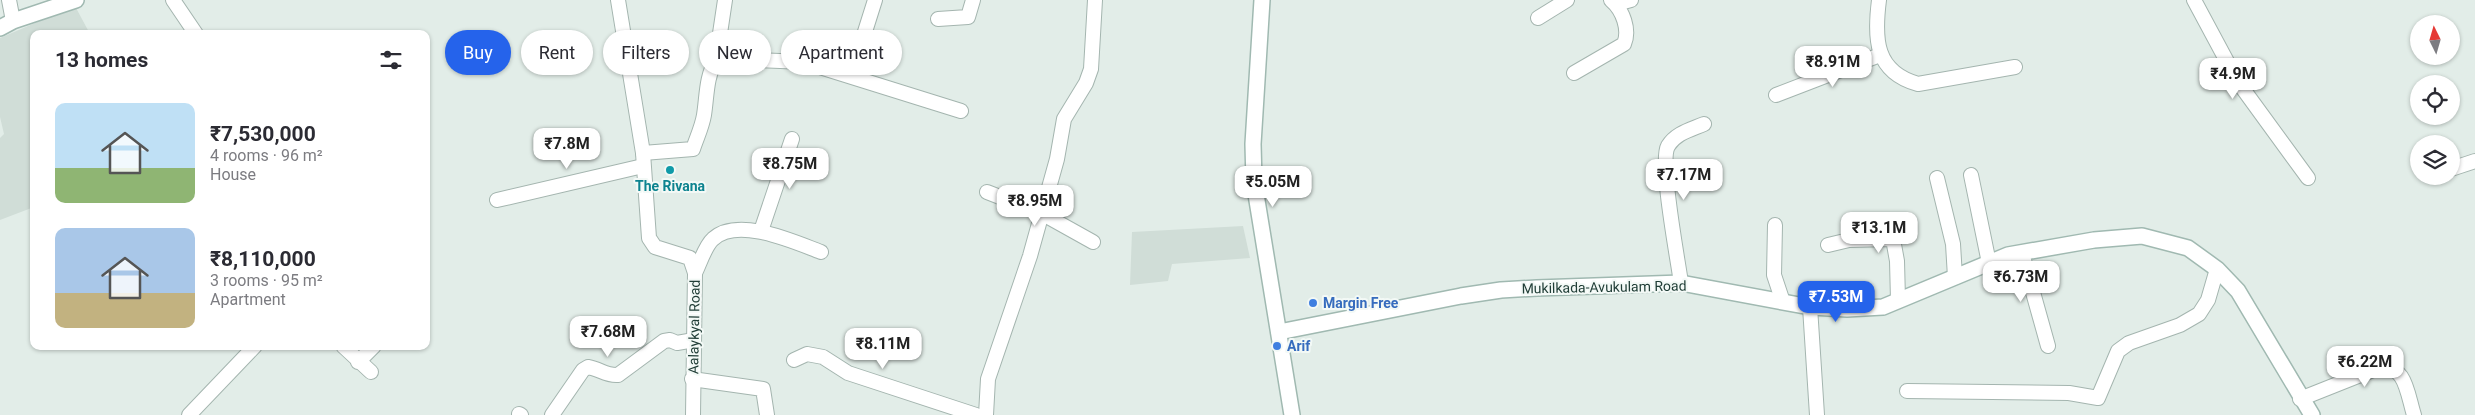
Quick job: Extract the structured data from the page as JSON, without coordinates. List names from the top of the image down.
{
  "streets": {
    "main road": ["Mukilkada-Avukulam Road"],
    "street": ["Aalaykyal Road"]
  },
  "places": ["The Rivana", "Margin Free", "Arif"],
  "north": "top",
  "page": {
    "chip": [
      "Buy",
      "Rent",
      "Filters",
      "New",
      "Apartment"
    ],
    "heading": "13 homes",
    "price": [
      "₹8.91M",
      "₹4.9M",
      "₹7.8M",
      "₹8.75M",
      "₹7.17M",
      "₹5.05M",
      "₹8.95M",
      "₹13.1M",
      "₹6.73M",
      "₹7.53M",
      "₹7.68M",
      "₹8.11M",
      "₹6.22M"
    ],
    "list": [
      {
        "name": "₹7,530,000",
        "note": "4 rooms · 96 m² · House"
      },
      {
        "name": "₹8,110,000",
        "note": "3 rooms · 95 m² · Apartment"
      }
    ]
  }
}
